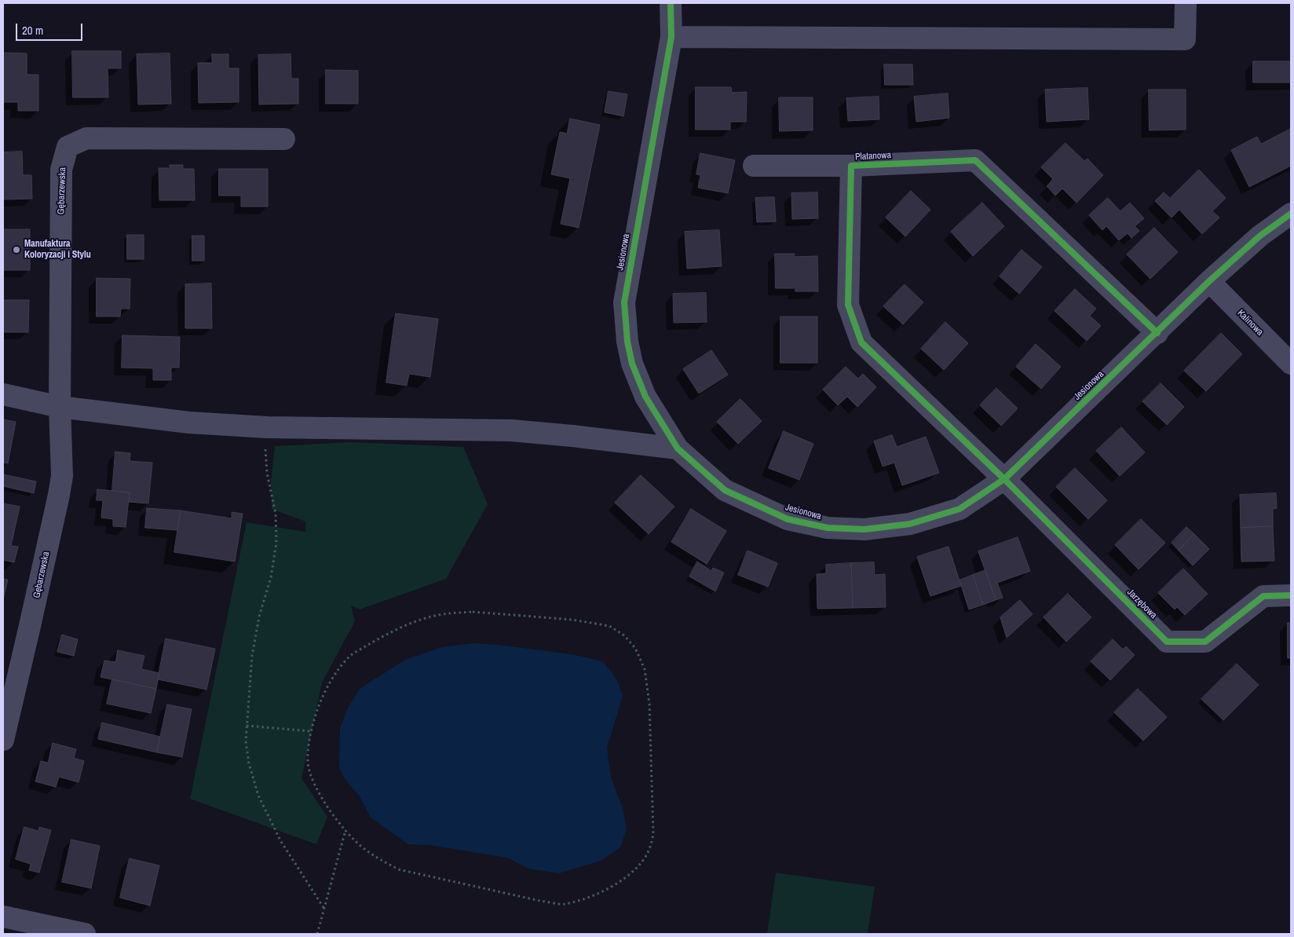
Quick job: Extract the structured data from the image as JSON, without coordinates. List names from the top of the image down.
{
  "streets": {
    "street": [
      "Platanowa",
      "Gębarzewska",
      "Jesionowa",
      "Kalinowa",
      "Jarzębowa"
    ]
  },
  "crossings": [
    ["Platanowa", "Jesionowa"],
    ["Platanowa", "Jarzębowa"],
    ["Jesionowa", "Kalinowa"],
    ["Jesionowa", "Jarzębowa"]
  ],
  "places": ["Manufaktura Koloryzacji i Stylu"],
  "scale_bar": "20 m"
}
